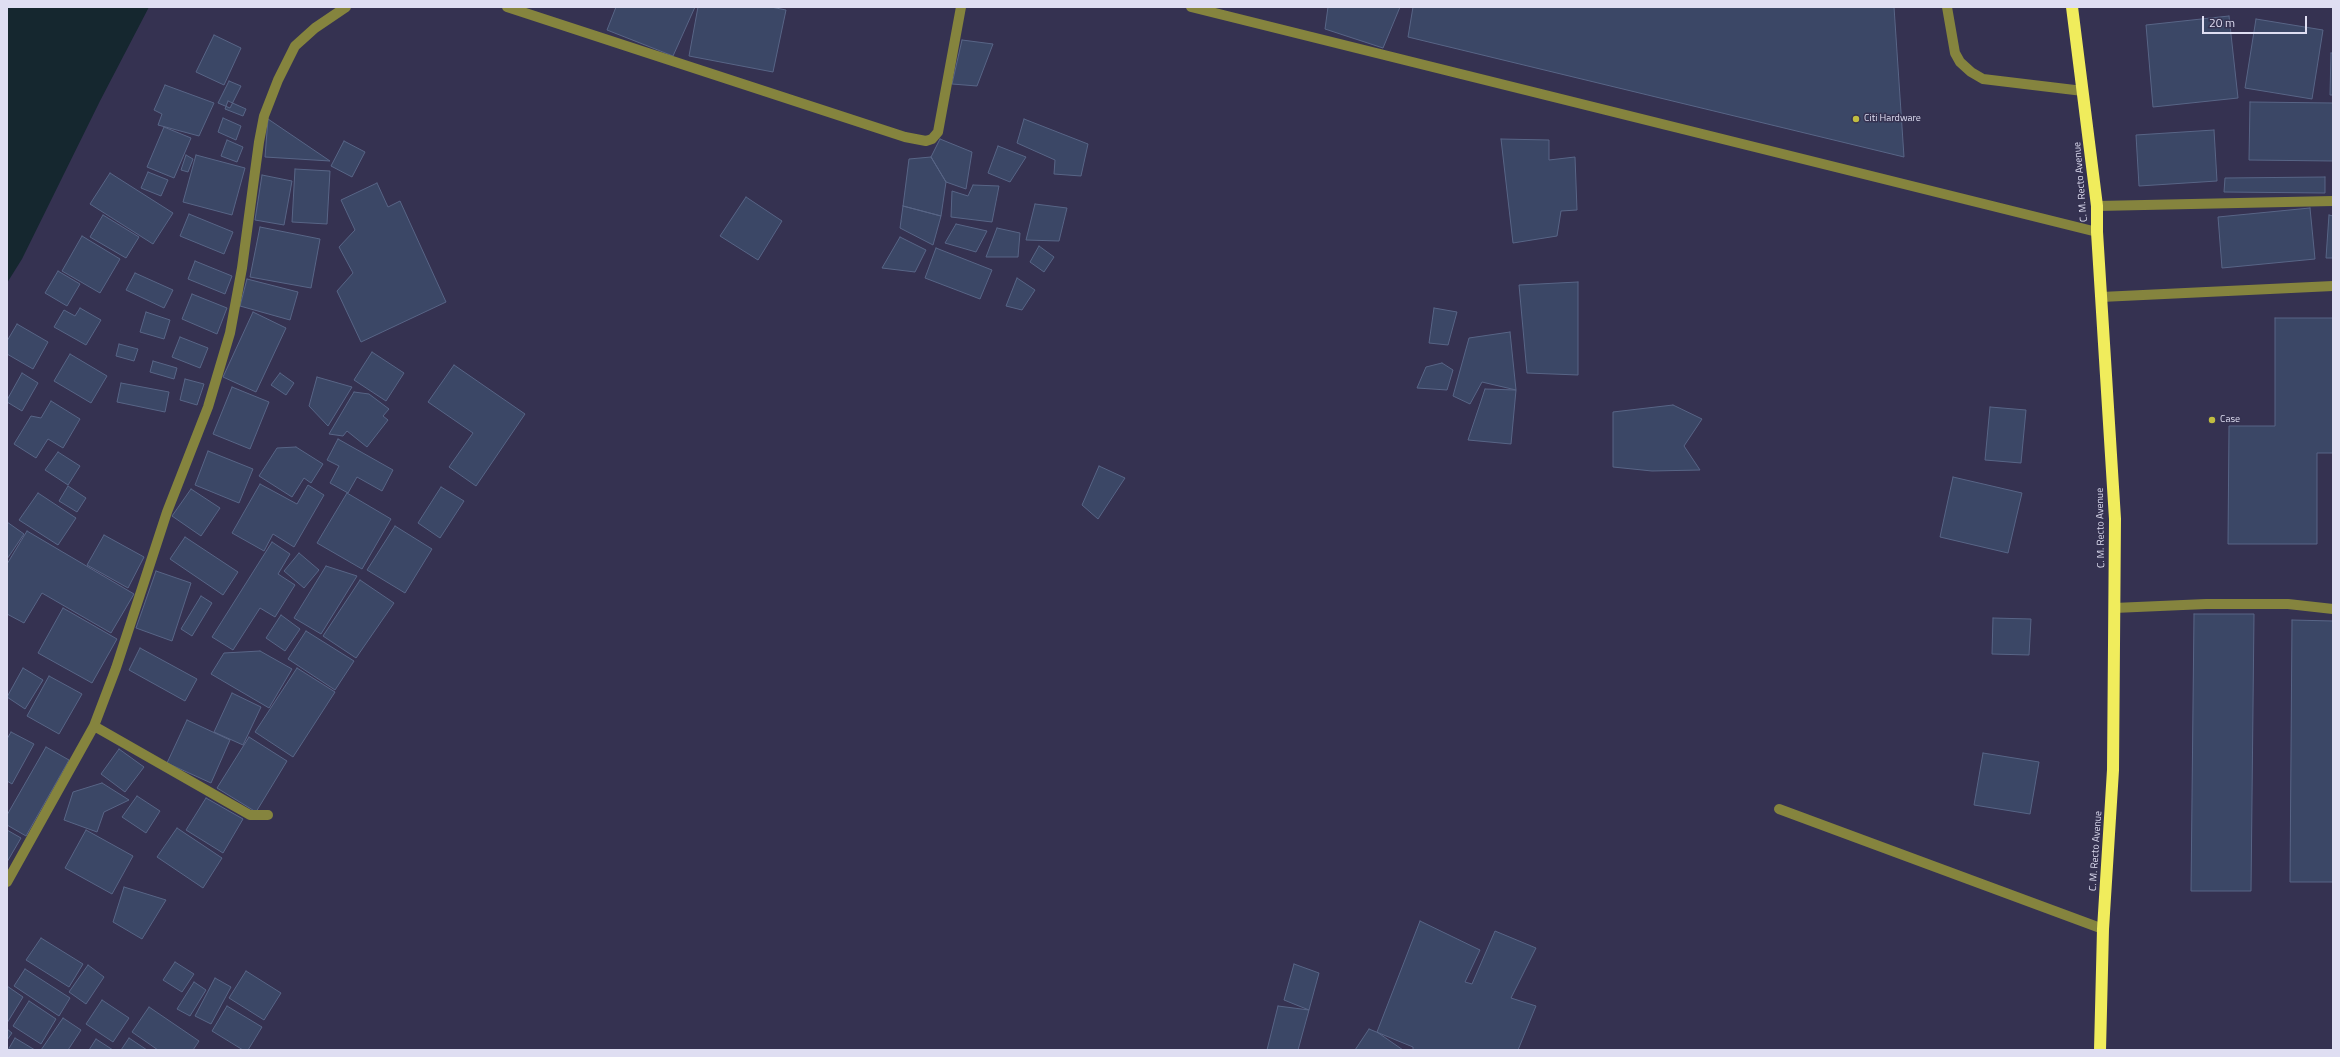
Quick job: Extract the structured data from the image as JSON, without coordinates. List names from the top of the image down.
{
  "streets": {
    "highway": ["C. M. Recto Avenue"]
  },
  "places": ["Citi Hardware", "Case"],
  "scale_bar": "20 m"
}
